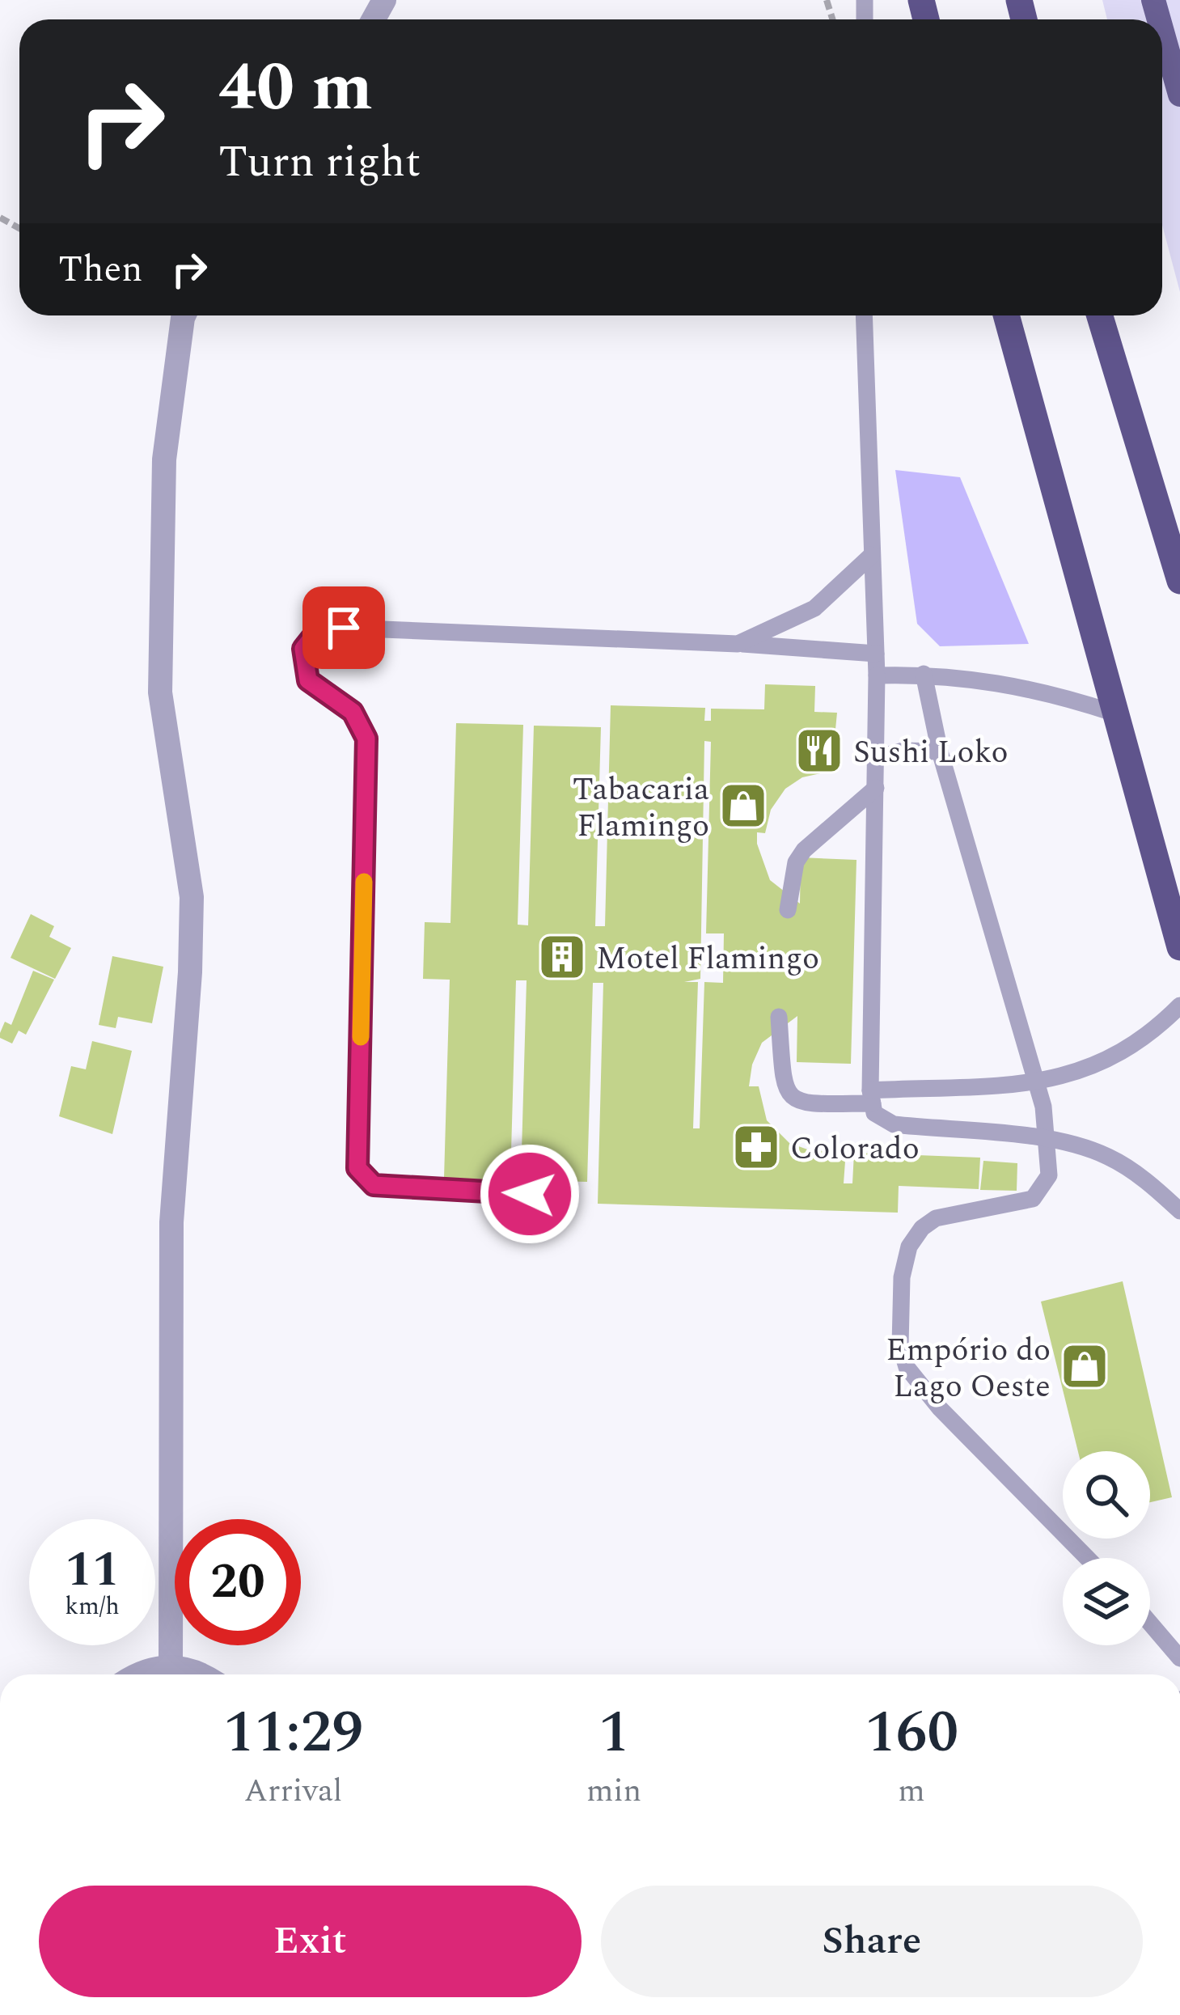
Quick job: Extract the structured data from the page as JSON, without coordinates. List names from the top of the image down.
{
  "places": {
    "restaurant": ["Sushi Loko"],
    "shop": ["Tabacaria Flamingo", "Empório do Lago Oeste"],
    "building": ["Motel Flamingo"],
    "pharmacy": ["Colorado"]
  },
  "page": {
    "turn": ["40 m", "Turn right"],
    "then": "Then",
    "speed": "11 km/h",
    "limit": "20",
    "eta": [
      "11:29",
      "Arrival",
      "1",
      "min",
      "160",
      "m"
    ],
    "buttons": ["Exit", "Share"]
  }
}
